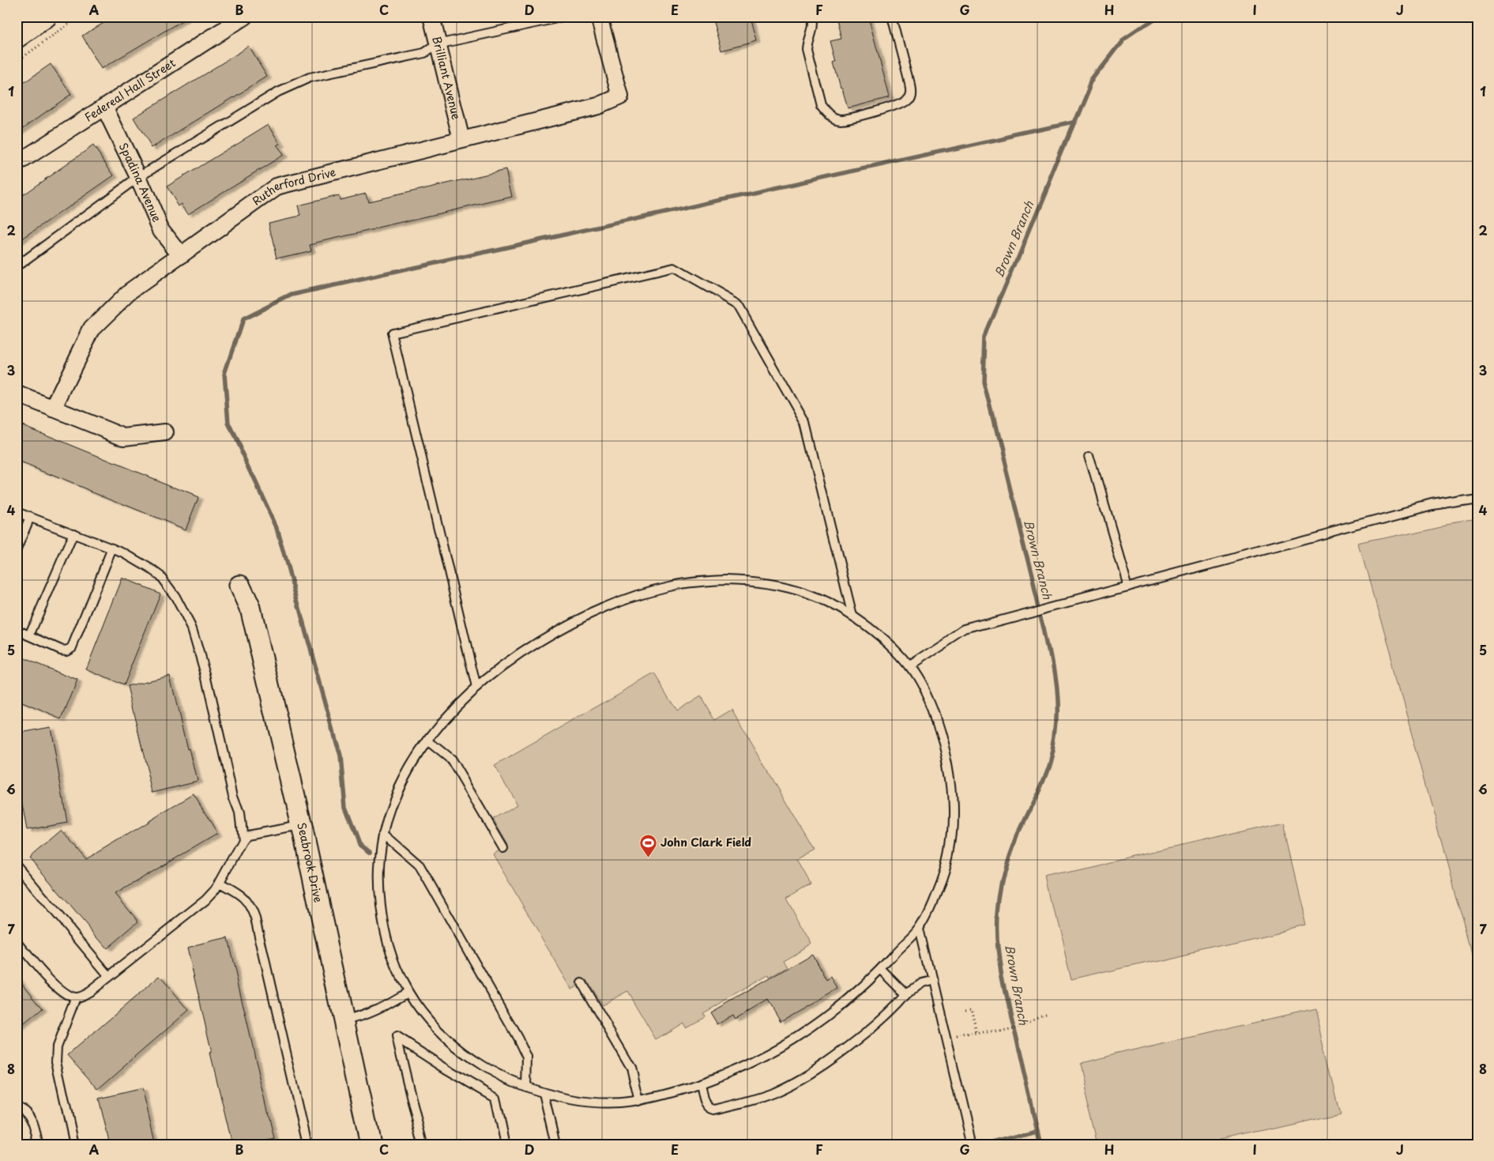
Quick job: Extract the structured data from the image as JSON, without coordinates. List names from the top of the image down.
{
  "streets": {
    "street": [
      "Brilliant Avenue",
      "Federeal Hall Street",
      "Spadina Avenue",
      "Rutherford Drive",
      "Seabrook Drive"
    ]
  },
  "crossings": [
    ["Brilliant Avenue", "Rutherford Drive"],
    ["Federeal Hall Street", "Spadina Avenue"],
    ["Spadina Avenue", "Rutherford Drive"]
  ],
  "water": ["Brown Branch"],
  "places": {
    "sports": ["John Clark Field"]
  },
  "grid": {
    "columns": [
      "A",
      "B",
      "C",
      "D",
      "E",
      "F",
      "G",
      "H",
      "I",
      "J"
    ],
    "rows": [
      "1",
      "2",
      "3",
      "4",
      "5",
      "6",
      "7",
      "8"
    ]
  }
}
